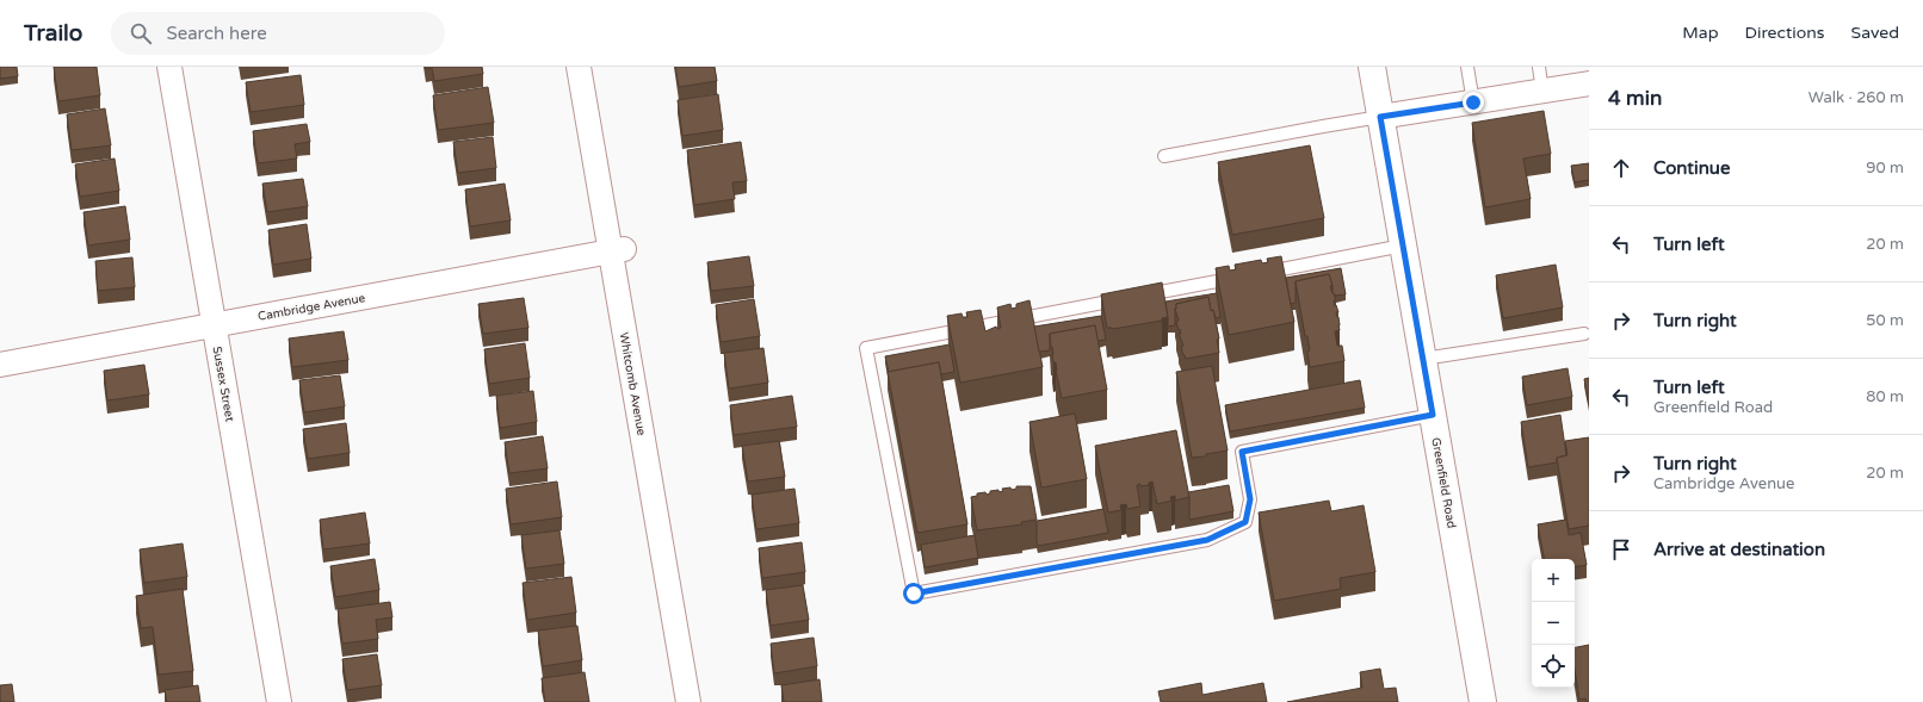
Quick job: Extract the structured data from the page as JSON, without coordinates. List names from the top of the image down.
{
  "streets": {
    "main road": ["Greenfield Road"],
    "street": ["Cambridge Avenue", "Sussex Street", "Whitcomb Avenue"]
  },
  "crossings": [
    ["Cambridge Avenue", "Sussex Street"],
    ["Cambridge Avenue", "Whitcomb Avenue"]
  ],
  "page": {
    "header": "Trailo",
    "search": "Search here",
    "nav": ["Map", "Directions", "Saved"],
    "heading": ["4 min", "Walk · 260 m"],
    "list": [
      ["Continue", "90 m"],
      ["Turn left", "20 m"],
      ["Turn right", "50 m"],
      ["Turn left", "Greenfield Road", "80 m"],
      ["Turn right", "Cambridge Avenue", "20 m"],
      "Arrive at destination"
    ],
    "map_buttons": ["+", "−"]
  }
}
